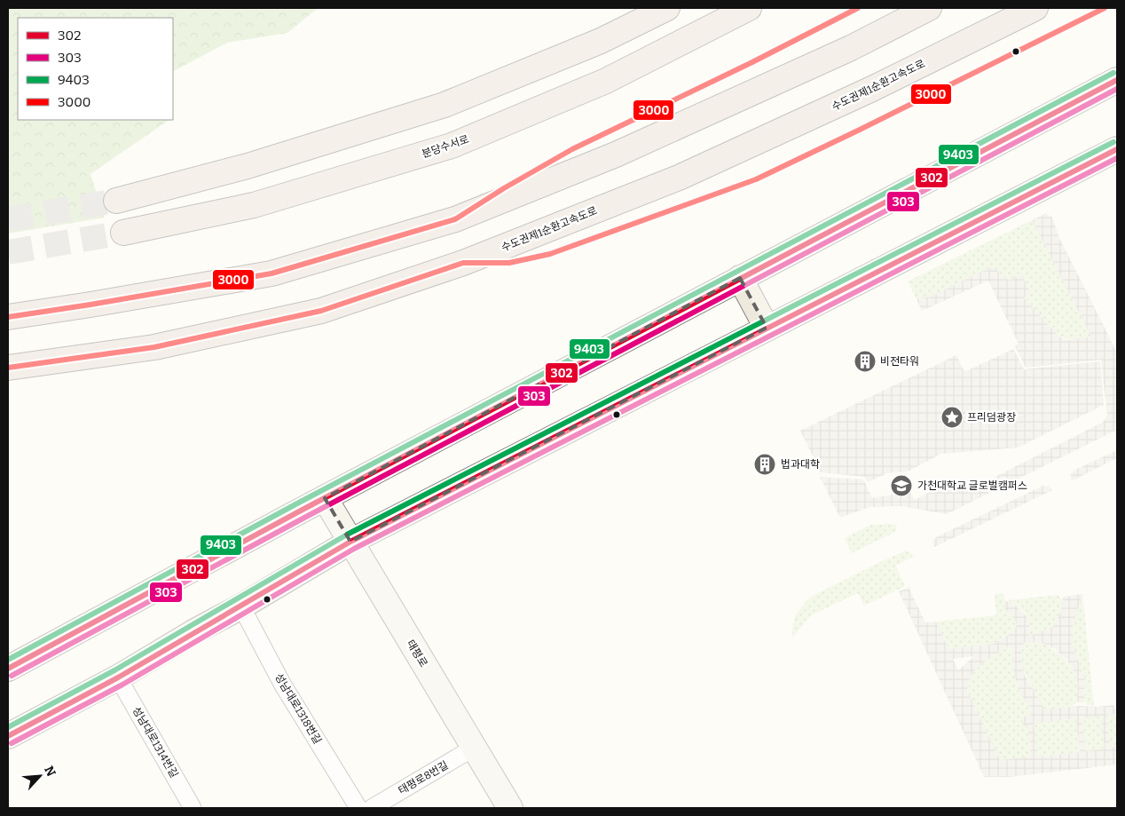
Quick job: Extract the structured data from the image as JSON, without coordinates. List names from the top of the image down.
{
  "streets": {
    "highway": ["수도권제1순환고속도로", "분당수서로"],
    "main road": ["태평로"],
    "street": ["성남대로1318번길", "성남대로1314번길", "태평로8번길"]
  },
  "crossings": [
    ["태평로", "태평로8번길"]
  ],
  "places": {
    "building": ["비전타워", "법과대학"],
    "place": ["프리덤광장"],
    "school or university": ["가천대학교 글로벌캠퍼스"]
  },
  "lines": [
    "transit line 3000",
    "transit line 9403",
    "transit line 302",
    "transit line 303"
  ],
  "legend": [
    "302",
    "303",
    "9403",
    "3000"
  ],
  "north": "top right"
}
